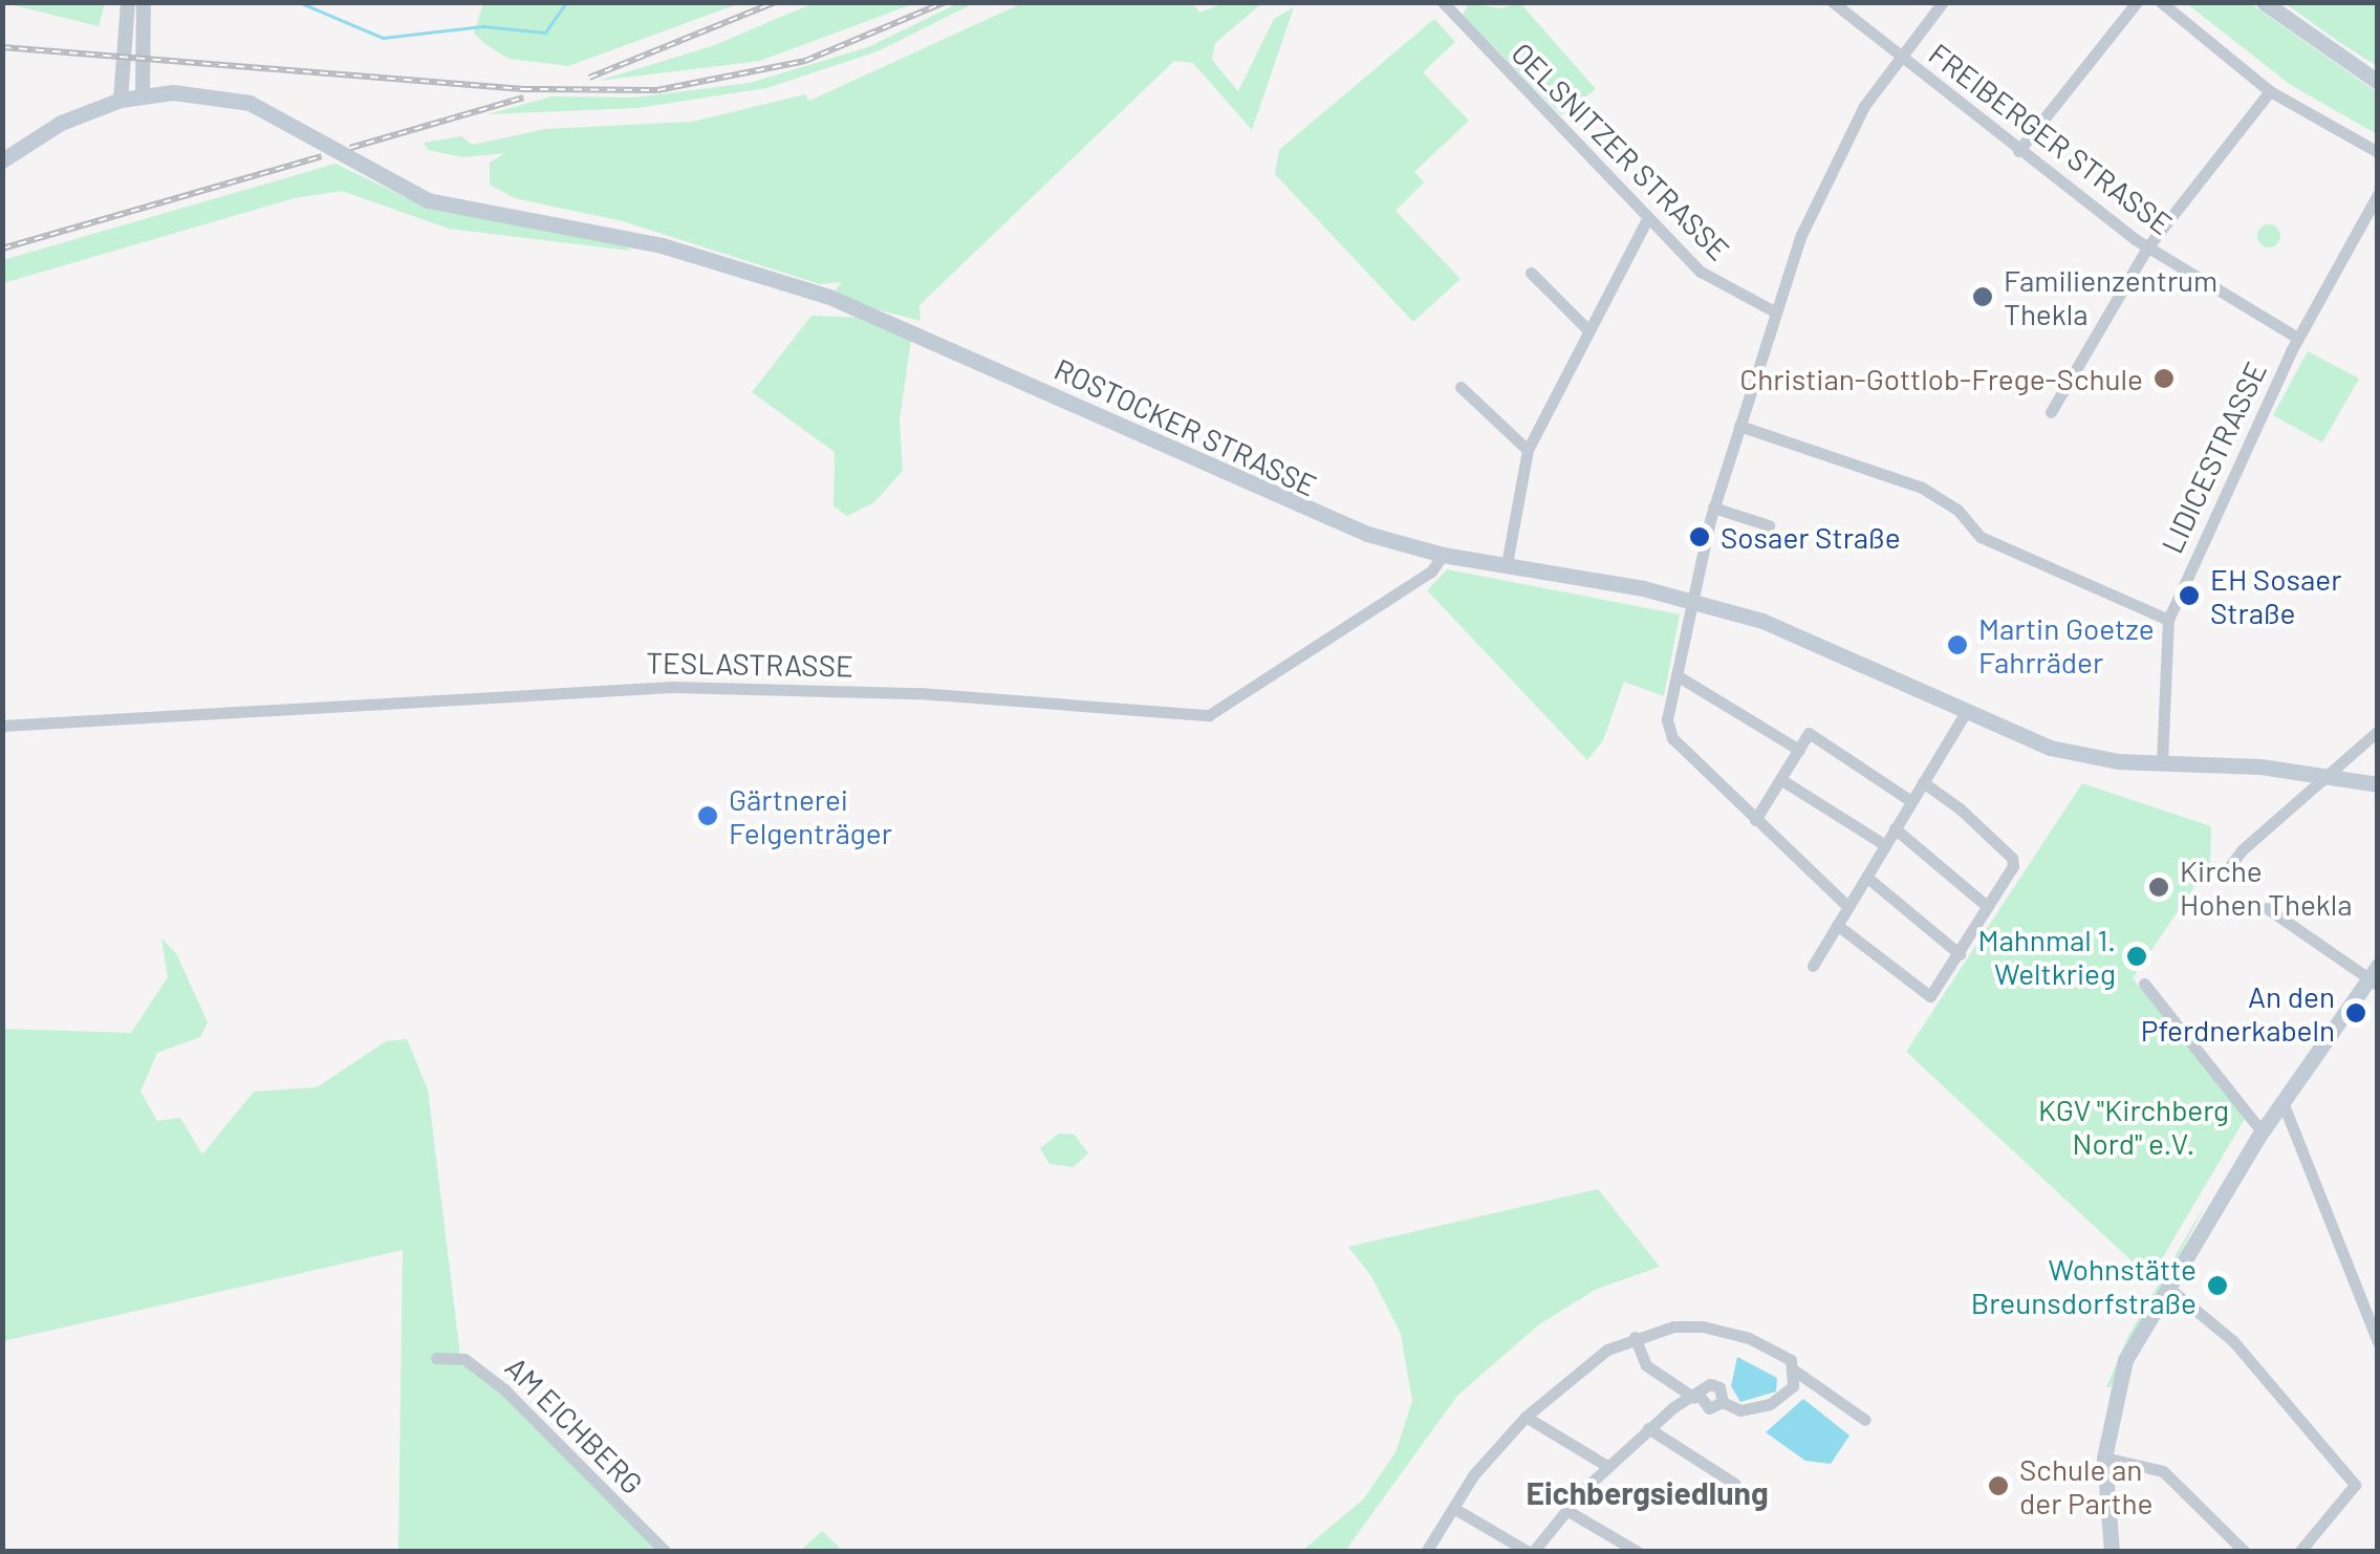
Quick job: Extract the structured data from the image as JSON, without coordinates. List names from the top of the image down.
{
  "streets": {
    "main road": ["ROSTOCKER STRASSE"],
    "street": [
      "FREIBERGER STRASSE",
      "OELSNITZER STRASSE",
      "LIDICESTRASSE",
      "TESLASTRASSE",
      "AM EICHBERG"
    ]
  },
  "crossings": [
    ["FREIBERGER STRASSE", "LIDICESTRASSE"],
    ["ROSTOCKER STRASSE", "LIDICESTRASSE"],
    ["ROSTOCKER STRASSE", "TESLASTRASSE"]
  ],
  "districts": ["Eichbergsiedlung"],
  "parks": ["KGV \"Kirchberg Nord\" e.V."],
  "places": [
    "Familienzentrum Thekla",
    "Christian-Gottlob-Frege-Schule",
    "Sosaer Straße",
    "EH Sosaer Straße",
    "Martin Goetze Fahrräder",
    "Gärtnerei Felgenträger",
    "Kirche Hohen Thekla",
    "Mahnmal 1. Weltkrieg",
    "An den Pferdnerkabeln",
    "Wohnstätte Breunsdorfstraße",
    "Schule an der Parthe"
  ]
}
